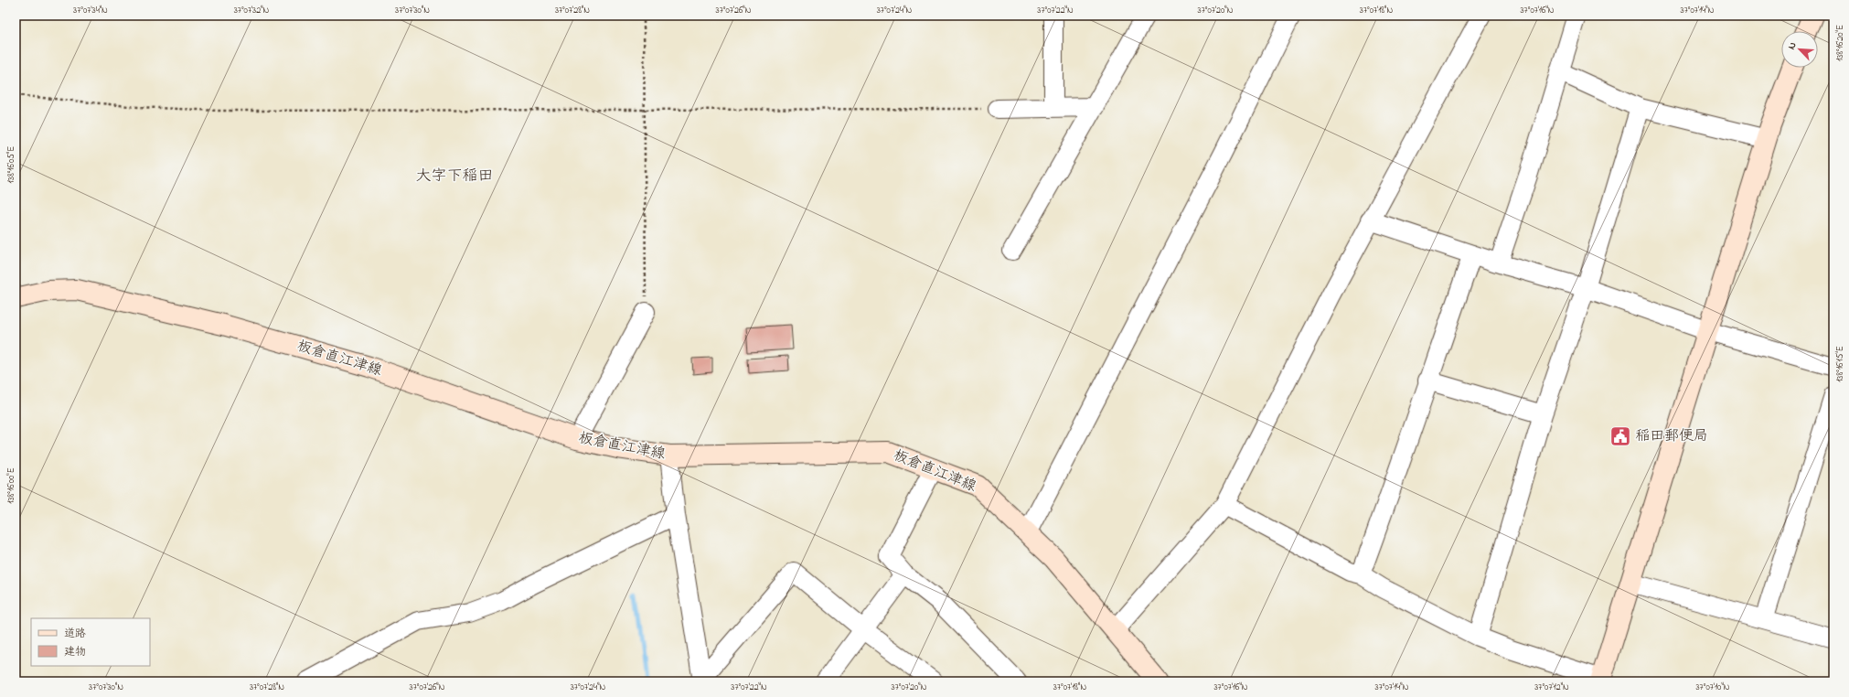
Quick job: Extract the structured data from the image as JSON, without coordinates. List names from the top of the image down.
{
  "streets": {
    "main road": ["板倉直江津線"]
  },
  "districts": ["大字下稲田"],
  "places": {
    "public building": ["稲田郵便局"]
  },
  "legend": ["道路", "建物"],
  "north": "top left",
  "coordinates": [
    "37°07'34\"N",
    "37°07'32\"N",
    "37°07'30\"N",
    "37°07'28\"N",
    "37°07'26\"N",
    "37°07'24\"N",
    "37°07'22\"N",
    "37°07'20\"N",
    "37°07'18\"N",
    "37°07'16\"N",
    "37°07'14\"N",
    "138°16'20\"E",
    "138°16'05\"E",
    "138°16'15\"E",
    "138°16'00\"E",
    "37°07'12\"N",
    "37°07'10\"N"
  ]
}
